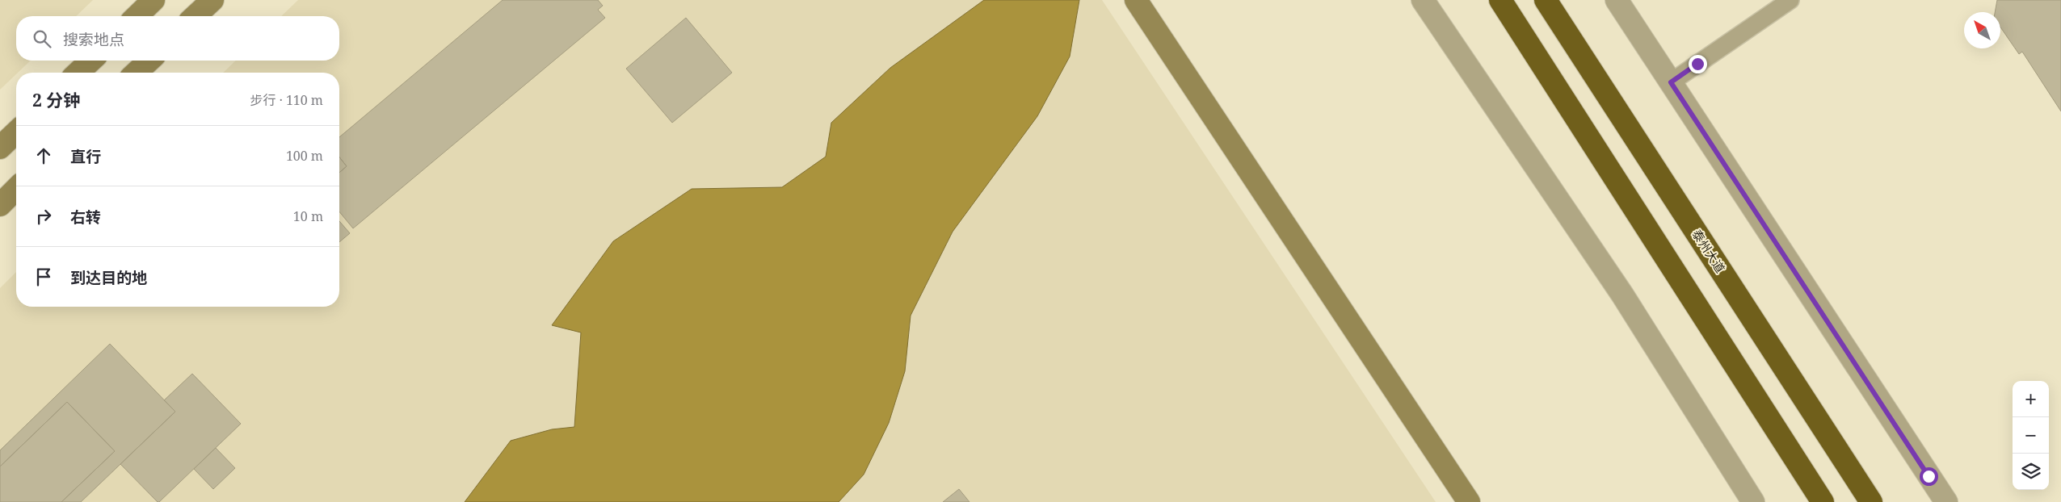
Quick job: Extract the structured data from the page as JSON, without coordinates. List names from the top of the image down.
{
  "streets": {
    "highway": ["泰州大道"]
  },
  "north": "top left",
  "page": {
    "search": "搜索地点",
    "heading": ["2 分钟", "步行 · 110 m"],
    "list": [
      ["直行", "100 m"],
      ["右转", "10 m"],
      "到达目的地"
    ],
    "map_buttons": ["+", "−"]
  }
}
